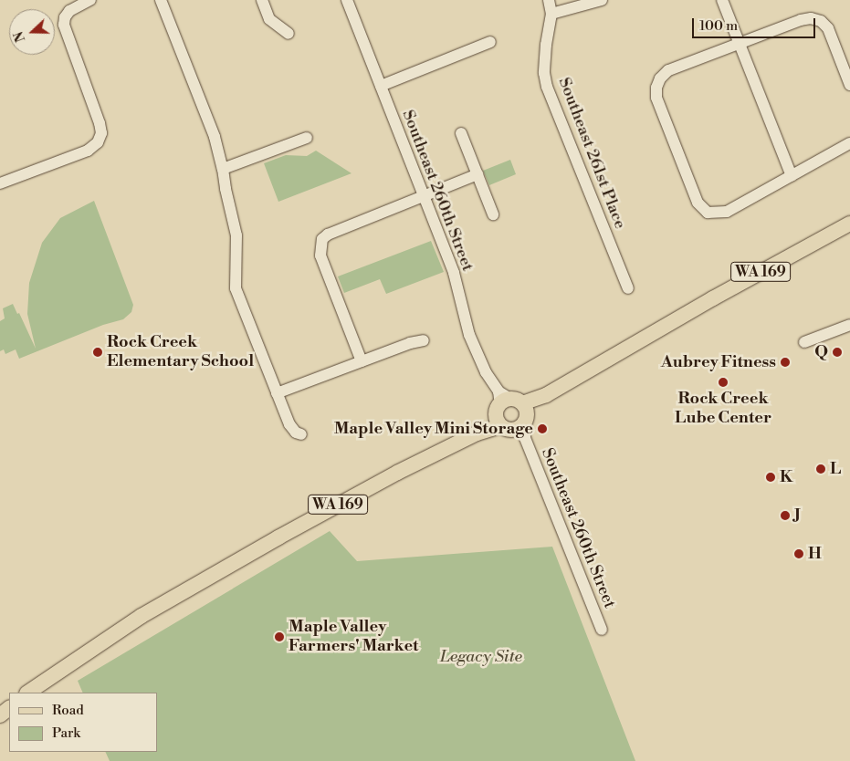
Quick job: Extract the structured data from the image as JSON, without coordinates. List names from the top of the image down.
{
  "streets": {
    "main road": ["WA 169"],
    "street": ["Southeast 261st Place", "Southeast 260th Street"]
  },
  "crossings": [
    ["Southeast 260th Street", "WA 169"]
  ],
  "parks": ["Legacy Site"],
  "places": [
    "Rock Creek Elementary School",
    "Q",
    "Aubrey Fitness",
    "Rock Creek Lube Center",
    "Maple Valley Mini Storage",
    "L",
    "K",
    "J",
    "H",
    "Maple Valley Farmers' Market"
  ],
  "legend": ["Road", "Park"],
  "scale_bar": "100 m",
  "north": "left"
}
